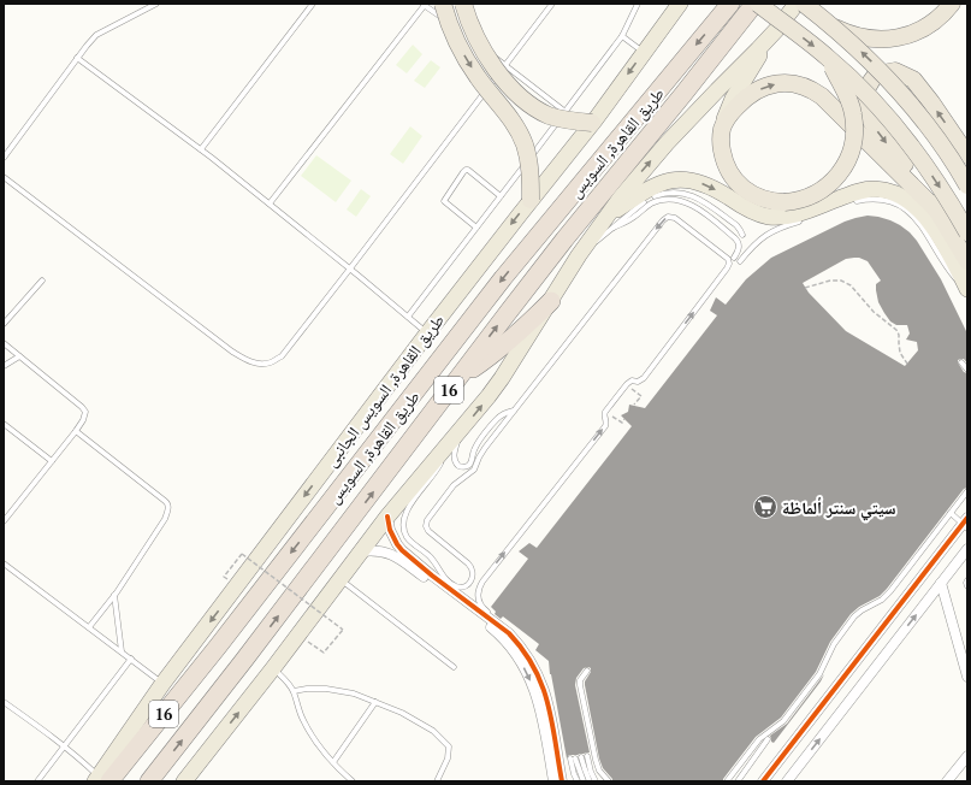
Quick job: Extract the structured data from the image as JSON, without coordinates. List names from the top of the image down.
{
  "streets": {
    "highway": ["طريق القاهرة, السويس", "16"],
    "main road": ["طريق القاهرة, السويس الجانبى"]
  },
  "crossings": [
    ["طريق القاهرة, السويس", "طريق القاهرة, السويس الجانبى"]
  ],
  "places": {
    "supermarket": ["سيتي سنتر ألماظة"]
  }
}
